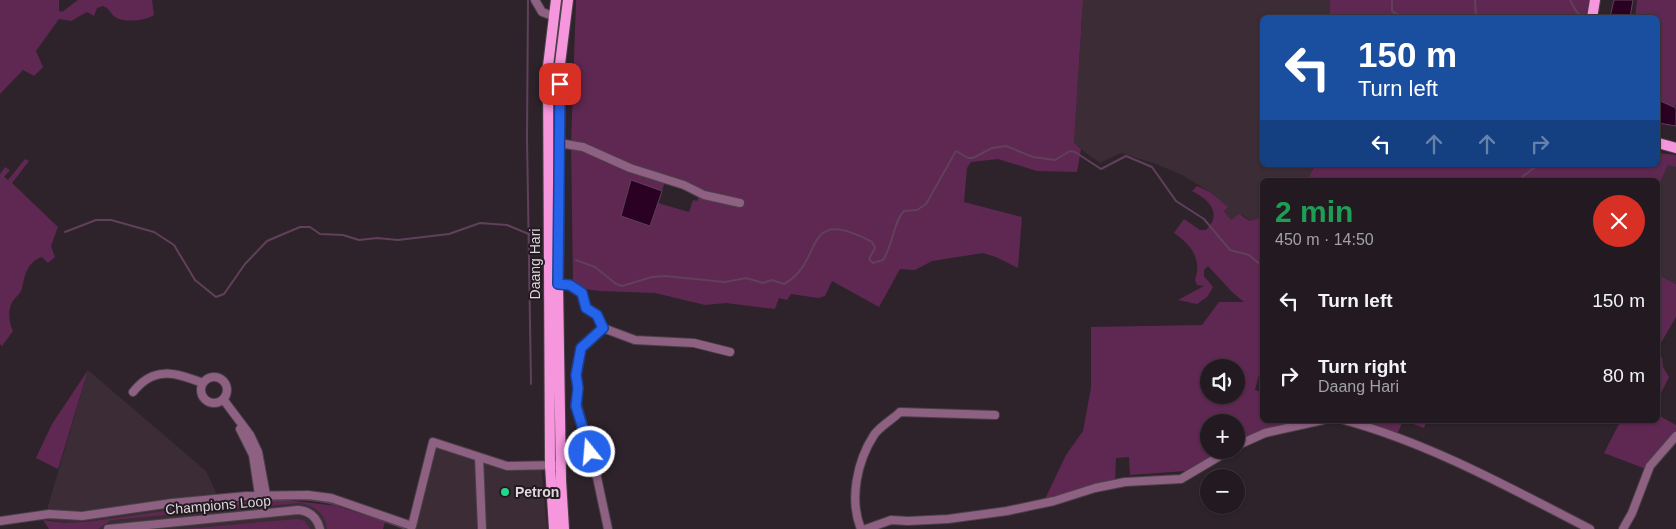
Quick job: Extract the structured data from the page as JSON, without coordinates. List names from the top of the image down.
{
  "streets": {
    "main road": ["Daang Hari"],
    "street": ["Champions Loop"]
  },
  "places": ["Petron"],
  "page": {
    "turn": ["150 m", "Turn left"],
    "heading": ["2 min", "450 m · 14:50"],
    "list": [
      {
        "name": "Turn left",
        "value": "150 m"
      },
      {
        "name": "Turn right",
        "note": "Daang Hari",
        "value": "80 m"
      }
    ],
    "map_buttons": ["+", "−"]
  }
}
